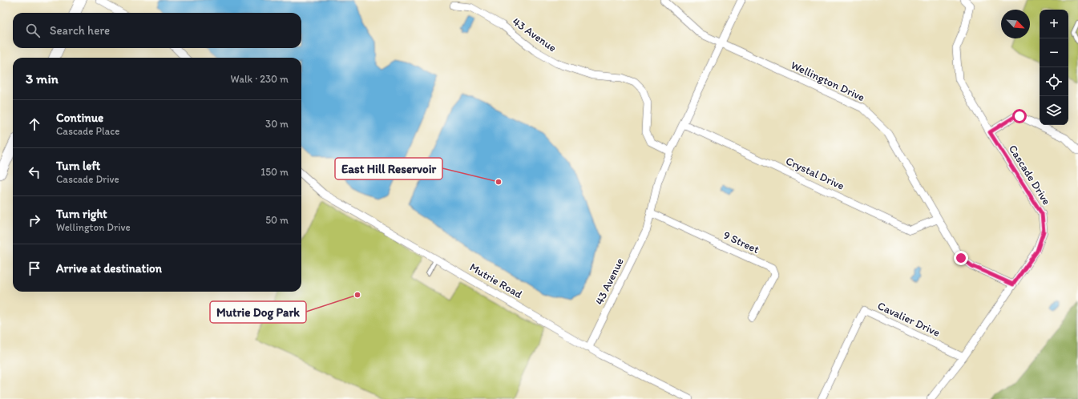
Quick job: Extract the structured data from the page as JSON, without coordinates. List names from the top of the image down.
{
  "streets": {
    "street": [
      "43 Avenue",
      "Wellington Drive",
      "Crystal Drive",
      "Cascade Drive",
      "9 Street",
      "Mutrie Road",
      "Cavalier Drive"
    ]
  },
  "crossings": [
    ["43 Avenue", "Wellington Drive"],
    ["43 Avenue", "Crystal Drive"],
    ["43 Avenue", "9 Street"],
    ["43 Avenue", "Mutrie Road"],
    ["Wellington Drive", "Crystal Drive"],
    ["Wellington Drive", "Cascade Drive"],
    ["Cascade Drive", "Cavalier Drive"]
  ],
  "places": ["East Hill Reservoir", "Mutrie Dog Park"],
  "north": "bottom right",
  "page": {
    "map_buttons": ["+", "−"],
    "search": "Search here",
    "heading": ["3 min", "Walk · 230 m"],
    "list": [
      ["Continue", "Cascade Place", "30 m"],
      ["Turn left", "Cascade Drive", "150 m"],
      ["Turn right", "Wellington Drive", "50 m"],
      "Arrive at destination"
    ]
  }
}
